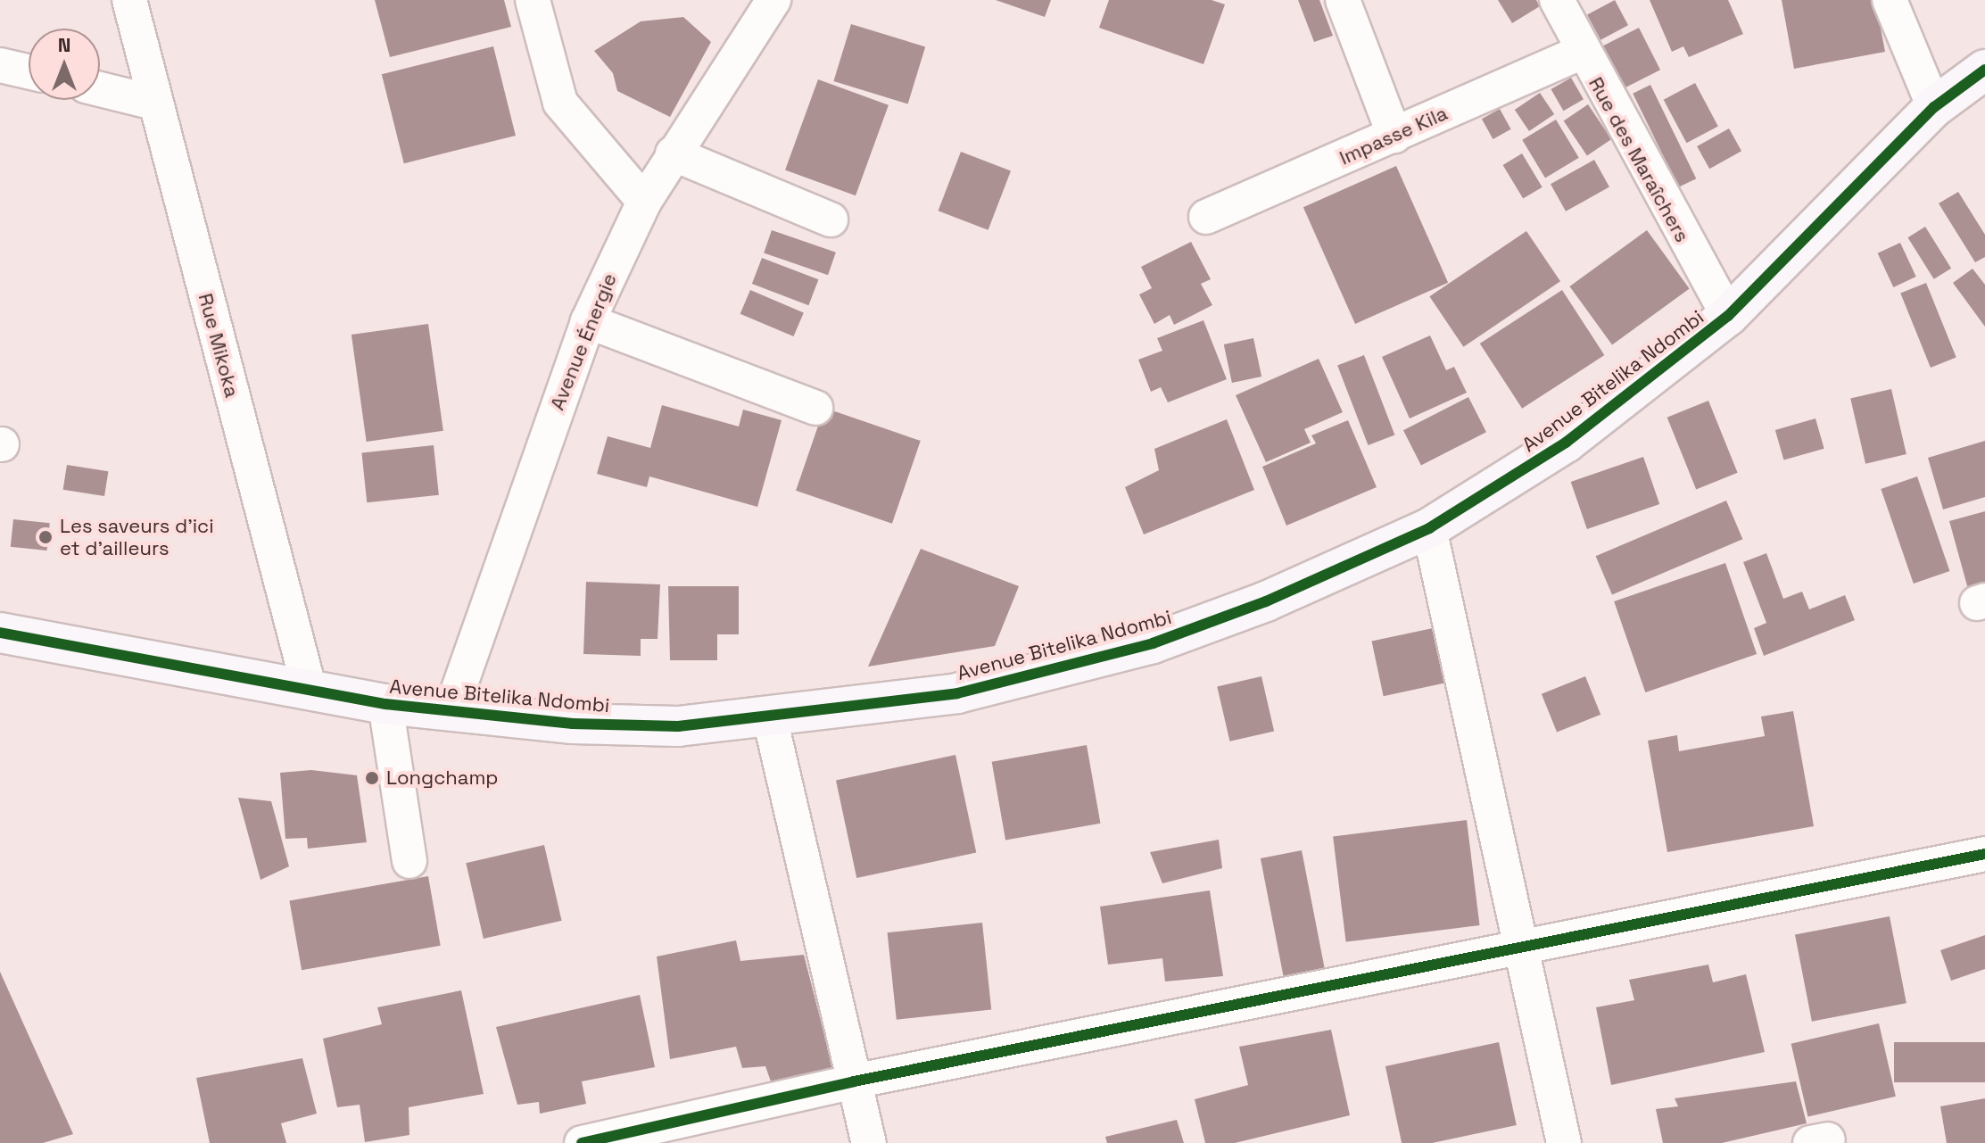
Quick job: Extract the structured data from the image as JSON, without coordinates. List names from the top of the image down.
{
  "streets": {
    "street": [
      "Impasse Kila",
      "Rue des Maraîchers",
      "Avenue Énergie",
      "Rue Mikoka",
      "Avenue Bitelika Ndombi"
    ]
  },
  "crossings": [
    ["Impasse Kila", "Rue des Maraîchers"],
    ["Rue des Maraîchers", "Avenue Bitelika Ndombi"],
    ["Avenue Énergie", "Avenue Bitelika Ndombi"],
    ["Rue Mikoka", "Avenue Bitelika Ndombi"]
  ],
  "places": ["Les saveurs d'ici et d'ailleurs", "Longchamp"],
  "north": "top"
}
